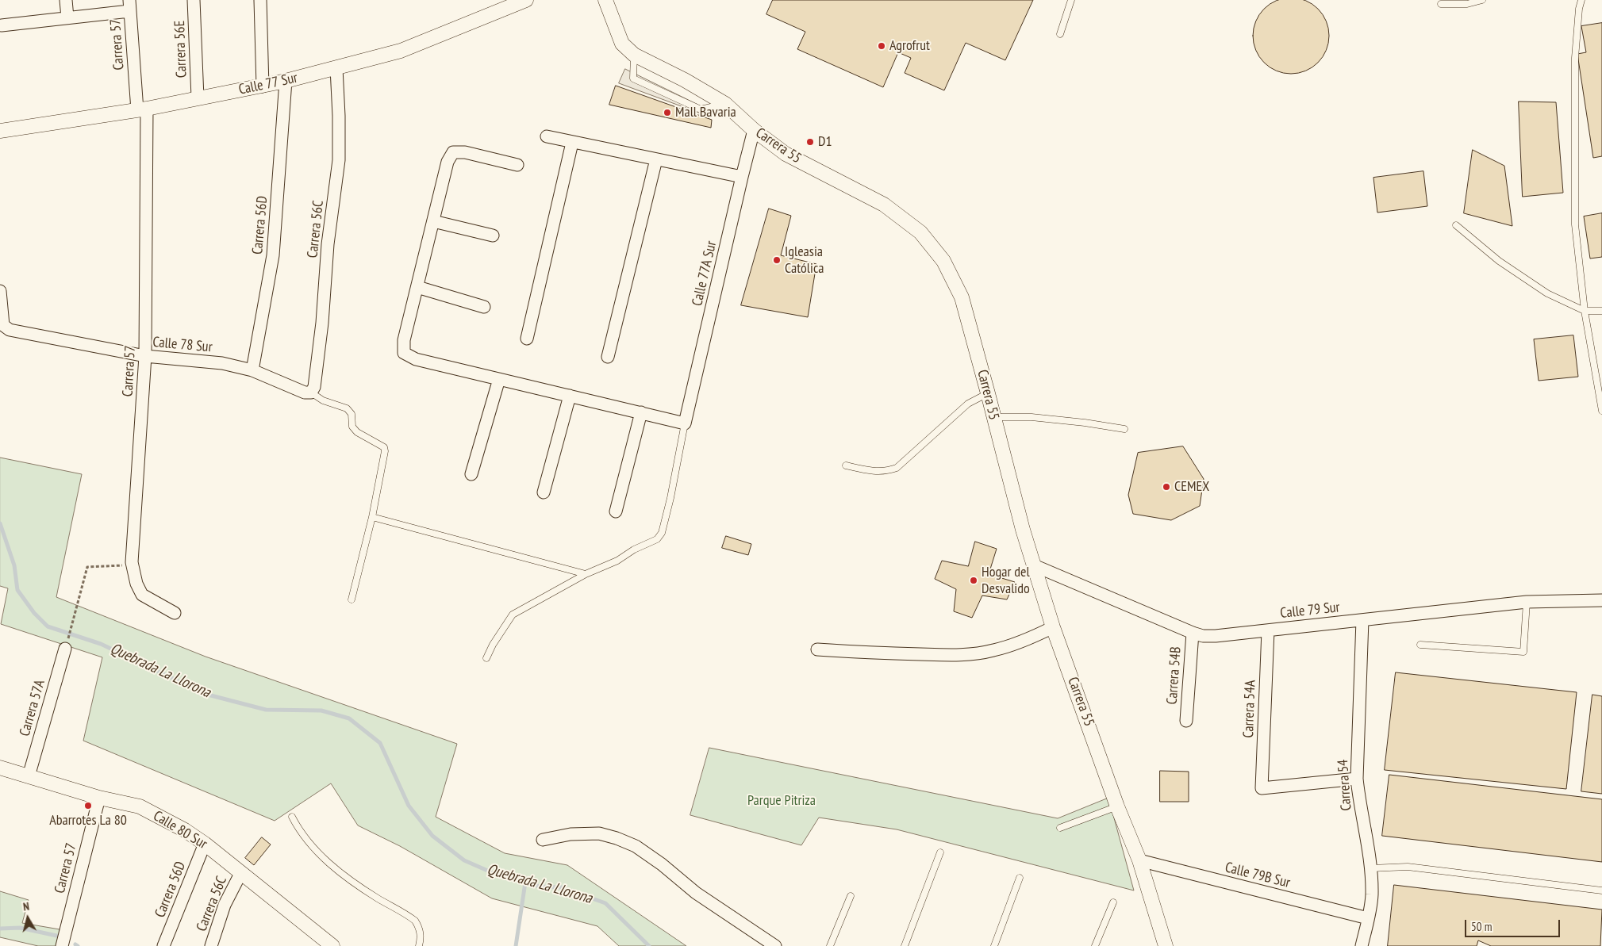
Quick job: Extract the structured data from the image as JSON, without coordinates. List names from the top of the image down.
{
  "streets": {
    "street": [
      "Carrera 57",
      "Carrera 56E",
      "Calle 77 Sur",
      "Carrera 55",
      "Carrera 56D",
      "Carrera 56C",
      "Calle 77A Sur",
      "Calle 78 Sur",
      "Calle 79 Sur",
      "Carrera 54B",
      "Carrera 57A",
      "Carrera 54A",
      "Carrera 54",
      "Calle 80 Sur",
      "Calle 79B Sur"
    ]
  },
  "crossings": [
    ["Carrera 57", "Calle 77 Sur"],
    ["Carrera 57", "Calle 78 Sur"],
    ["Carrera 57", "Calle 80 Sur"],
    ["Carrera 56E", "Calle 77 Sur"],
    ["Calle 77 Sur", "Carrera 56D"],
    ["Calle 77 Sur", "Carrera 56C"],
    ["Carrera 55", "Calle 77A Sur"],
    ["Carrera 55", "Calle 79 Sur"],
    ["Carrera 55", "Calle 79B Sur"],
    ["Carrera 56D", "Calle 78 Sur"],
    ["Carrera 56D", "Calle 80 Sur"],
    ["Carrera 56C", "Calle 78 Sur"],
    ["Carrera 56C", "Calle 80 Sur"],
    ["Calle 79 Sur", "Carrera 54B"],
    ["Calle 79 Sur", "Carrera 54A"],
    ["Calle 79 Sur", "Carrera 54"],
    ["Carrera 57A", "Calle 80 Sur"],
    ["Carrera 54A", "Carrera 54"],
    ["Carrera 54", "Calle 79B Sur"]
  ],
  "water": ["Quebrada La Llorona"],
  "parks": ["Parque Pitriza"],
  "places": [
    "Agrofrut",
    "Mall Bavaria",
    "D1",
    "Igleasia Católica",
    "CEMEX",
    "Hogar del Desvalido",
    "Abarrotes La 80"
  ],
  "scale_bar": "50 m",
  "north": "top"
}
